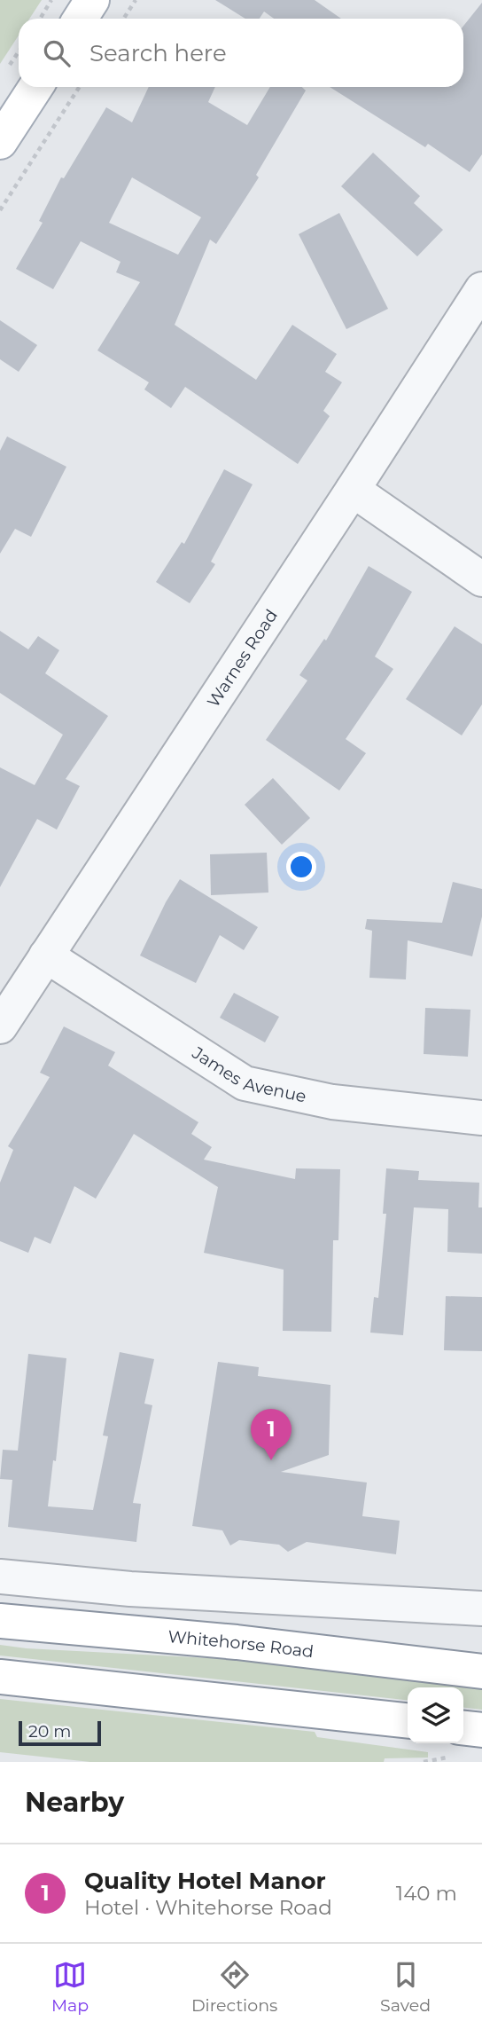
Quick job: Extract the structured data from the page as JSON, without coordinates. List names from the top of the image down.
{
  "streets": {
    "main road": ["Whitehorse Road"],
    "street": ["Warnes Road", "James Avenue"]
  },
  "crossings": [
    ["Warnes Road", "James Avenue"]
  ],
  "scale_bar": "20 m",
  "page": {
    "search": "Search here",
    "pins": "1",
    "scale": "20 m",
    "heading": "Nearby",
    "list": [
      {
        "mark": "1",
        "name": "Quality Hotel Manor",
        "note": "Hotel · Whitehorse Road",
        "value": "140 m"
      }
    ],
    "nav": ["Map", "Directions", "Saved"]
  }
}
